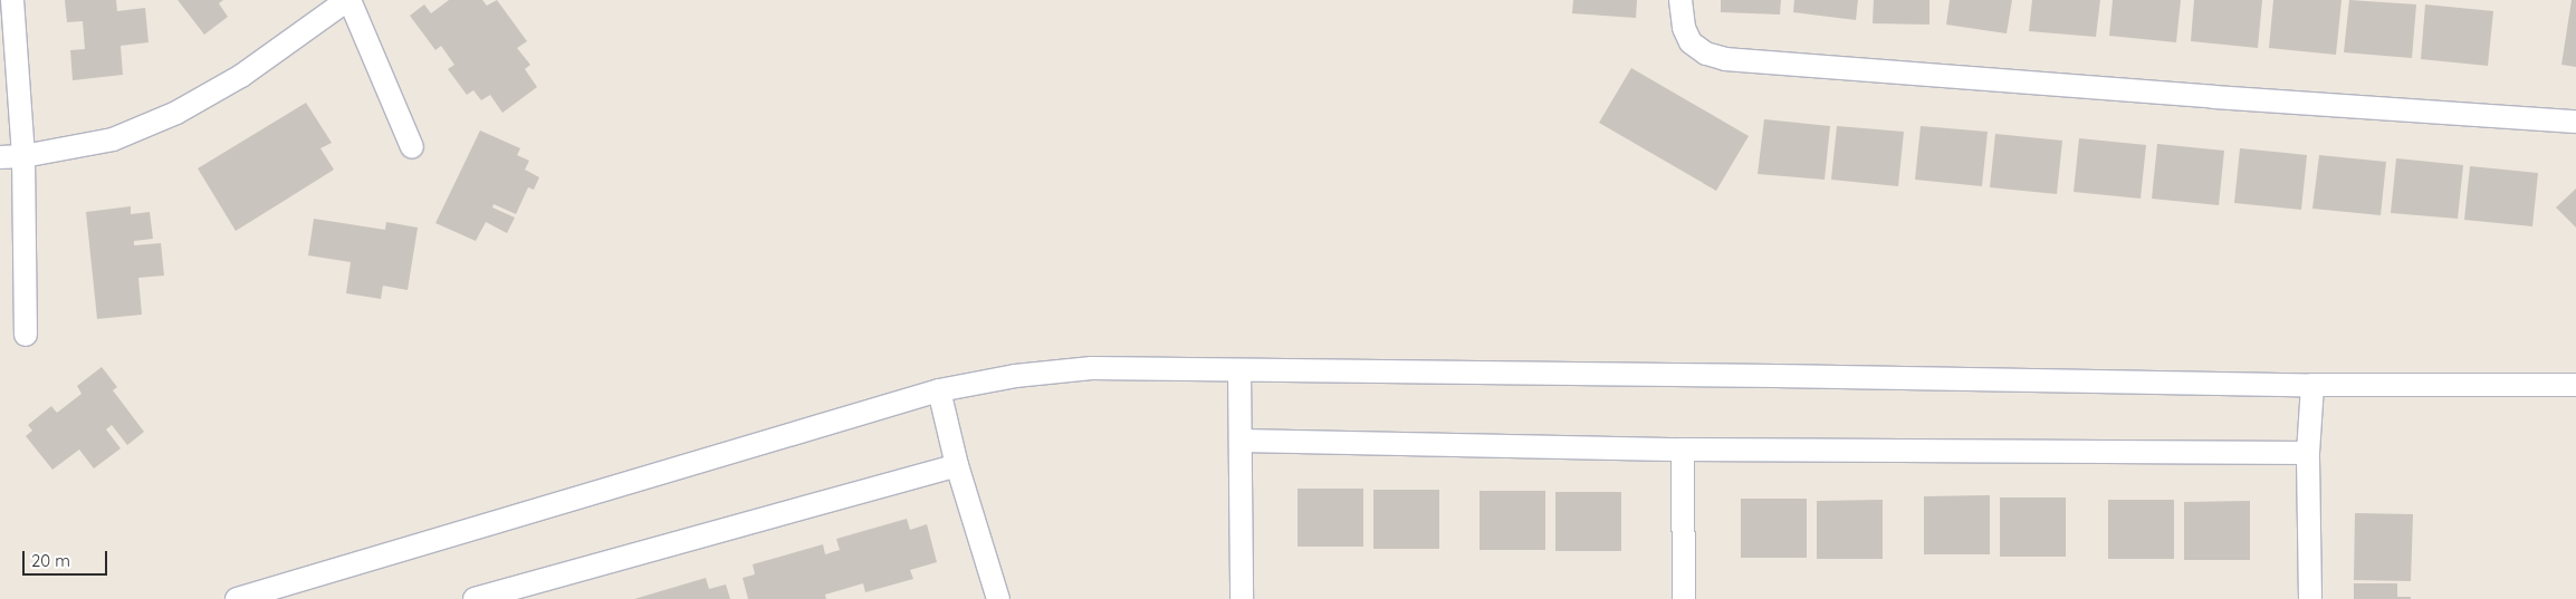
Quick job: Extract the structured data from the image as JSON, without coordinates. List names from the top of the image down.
{
  "scale_bar": "20 m"
}
